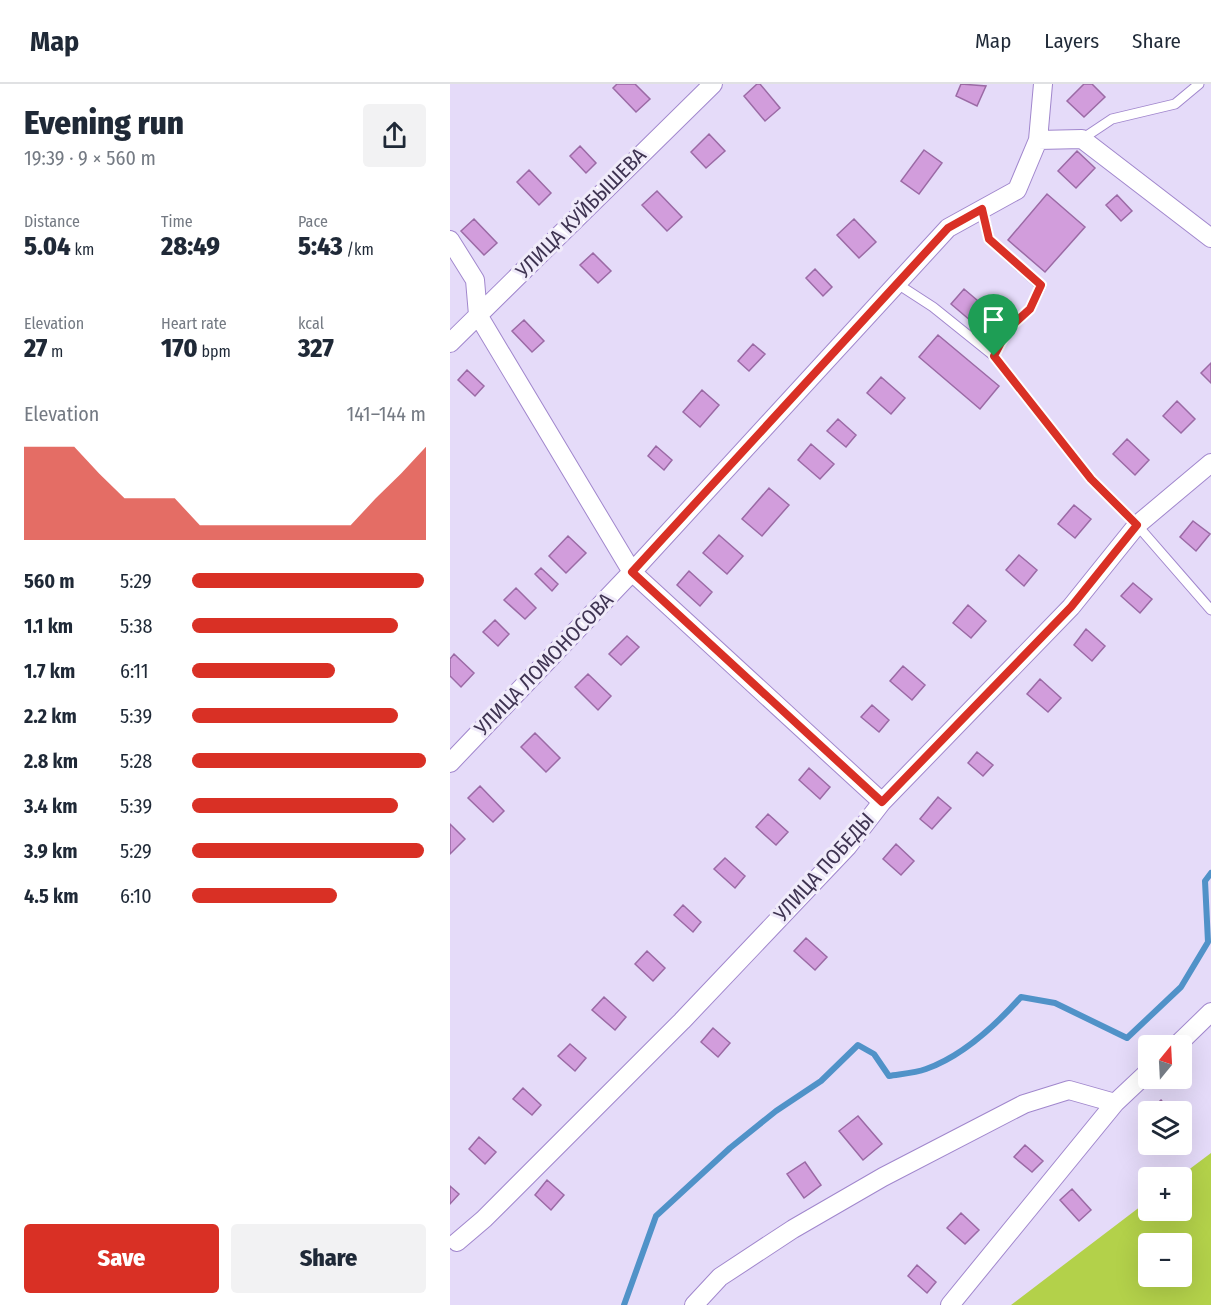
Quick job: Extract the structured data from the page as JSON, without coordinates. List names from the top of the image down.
{
  "streets": {
    "street": ["УЛИЦА КУЙБЫШЕВА", "УЛИЦА ЛОМОНОСОВА", "УЛИЦА ПОБЕДЫ"]
  },
  "north": "top",
  "page": {
    "header": "Map",
    "nav": ["Map", "Layers", "Share"],
    "heading": ["Evening run", "19:39 · 9 × 560 m"],
    "stats": [
      ["Distance", "5.04 km"],
      ["Time", "28:49"],
      ["Pace", "5:43 /km"],
      ["Elevation", "27 m"],
      ["Heart rate", "170 bpm"],
      ["kcal", "327"]
    ],
    "chart": ["Elevation", "141–144 m"],
    "list": [
      {
        "name": "560 m",
        "note": "5:29"
      },
      {
        "name": "1.1 km",
        "note": "5:38"
      },
      {
        "name": "1.7 km",
        "note": "6:11"
      },
      {
        "name": "2.2 km",
        "note": "5:39"
      },
      {
        "name": "2.8 km",
        "note": "5:28"
      },
      {
        "name": "3.4 km",
        "note": "5:39"
      },
      {
        "name": "3.9 km",
        "note": "5:29"
      },
      {
        "name": "4.5 km",
        "note": "6:10"
      }
    ],
    "map_buttons": ["+", "−"],
    "buttons": ["Save", "Share"]
  }
}
